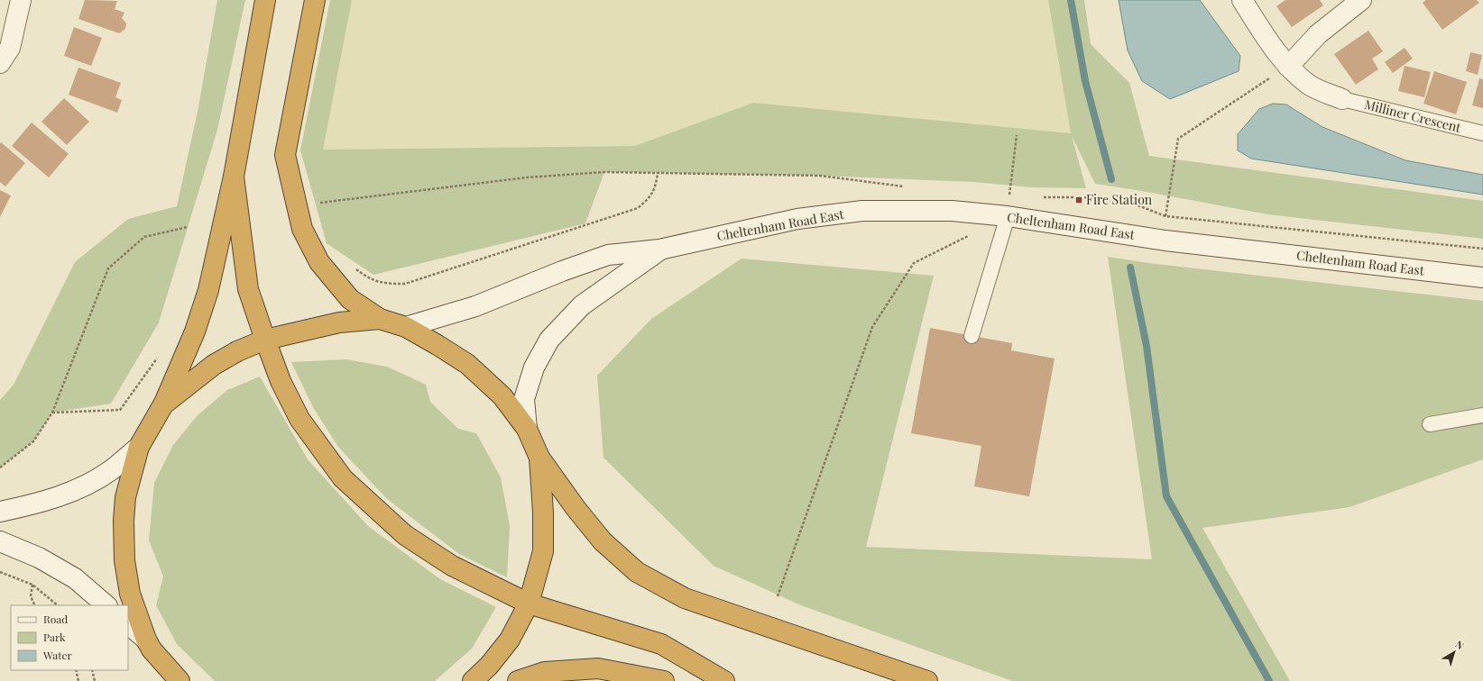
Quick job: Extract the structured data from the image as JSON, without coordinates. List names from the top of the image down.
{
  "streets": {
    "main road": ["Cheltenham Road East"],
    "lane": ["Milliner Crescent"]
  },
  "places": {
    "transit": ["Fire Station"]
  },
  "legend": ["Road", "Park", "Water"],
  "north": "top right"
}
